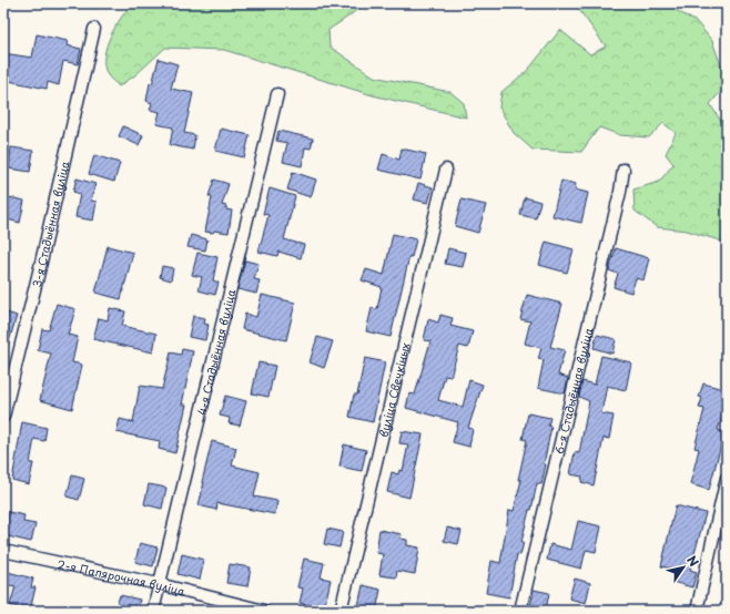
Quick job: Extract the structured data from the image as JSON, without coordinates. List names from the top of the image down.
{
  "streets": {
    "street": [
      "3-я Стадыённая вуліца",
      "4-я Стадыённая вуліца",
      "вуліца Свечкіных",
      "6-я Стадыённая вуліца",
      "2-я Папярочная вуліца"
    ]
  },
  "crossings": [
    ["4-я Стадыённая вуліца", "2-я Папярочная вуліца"]
  ],
  "north": "top right"
}
